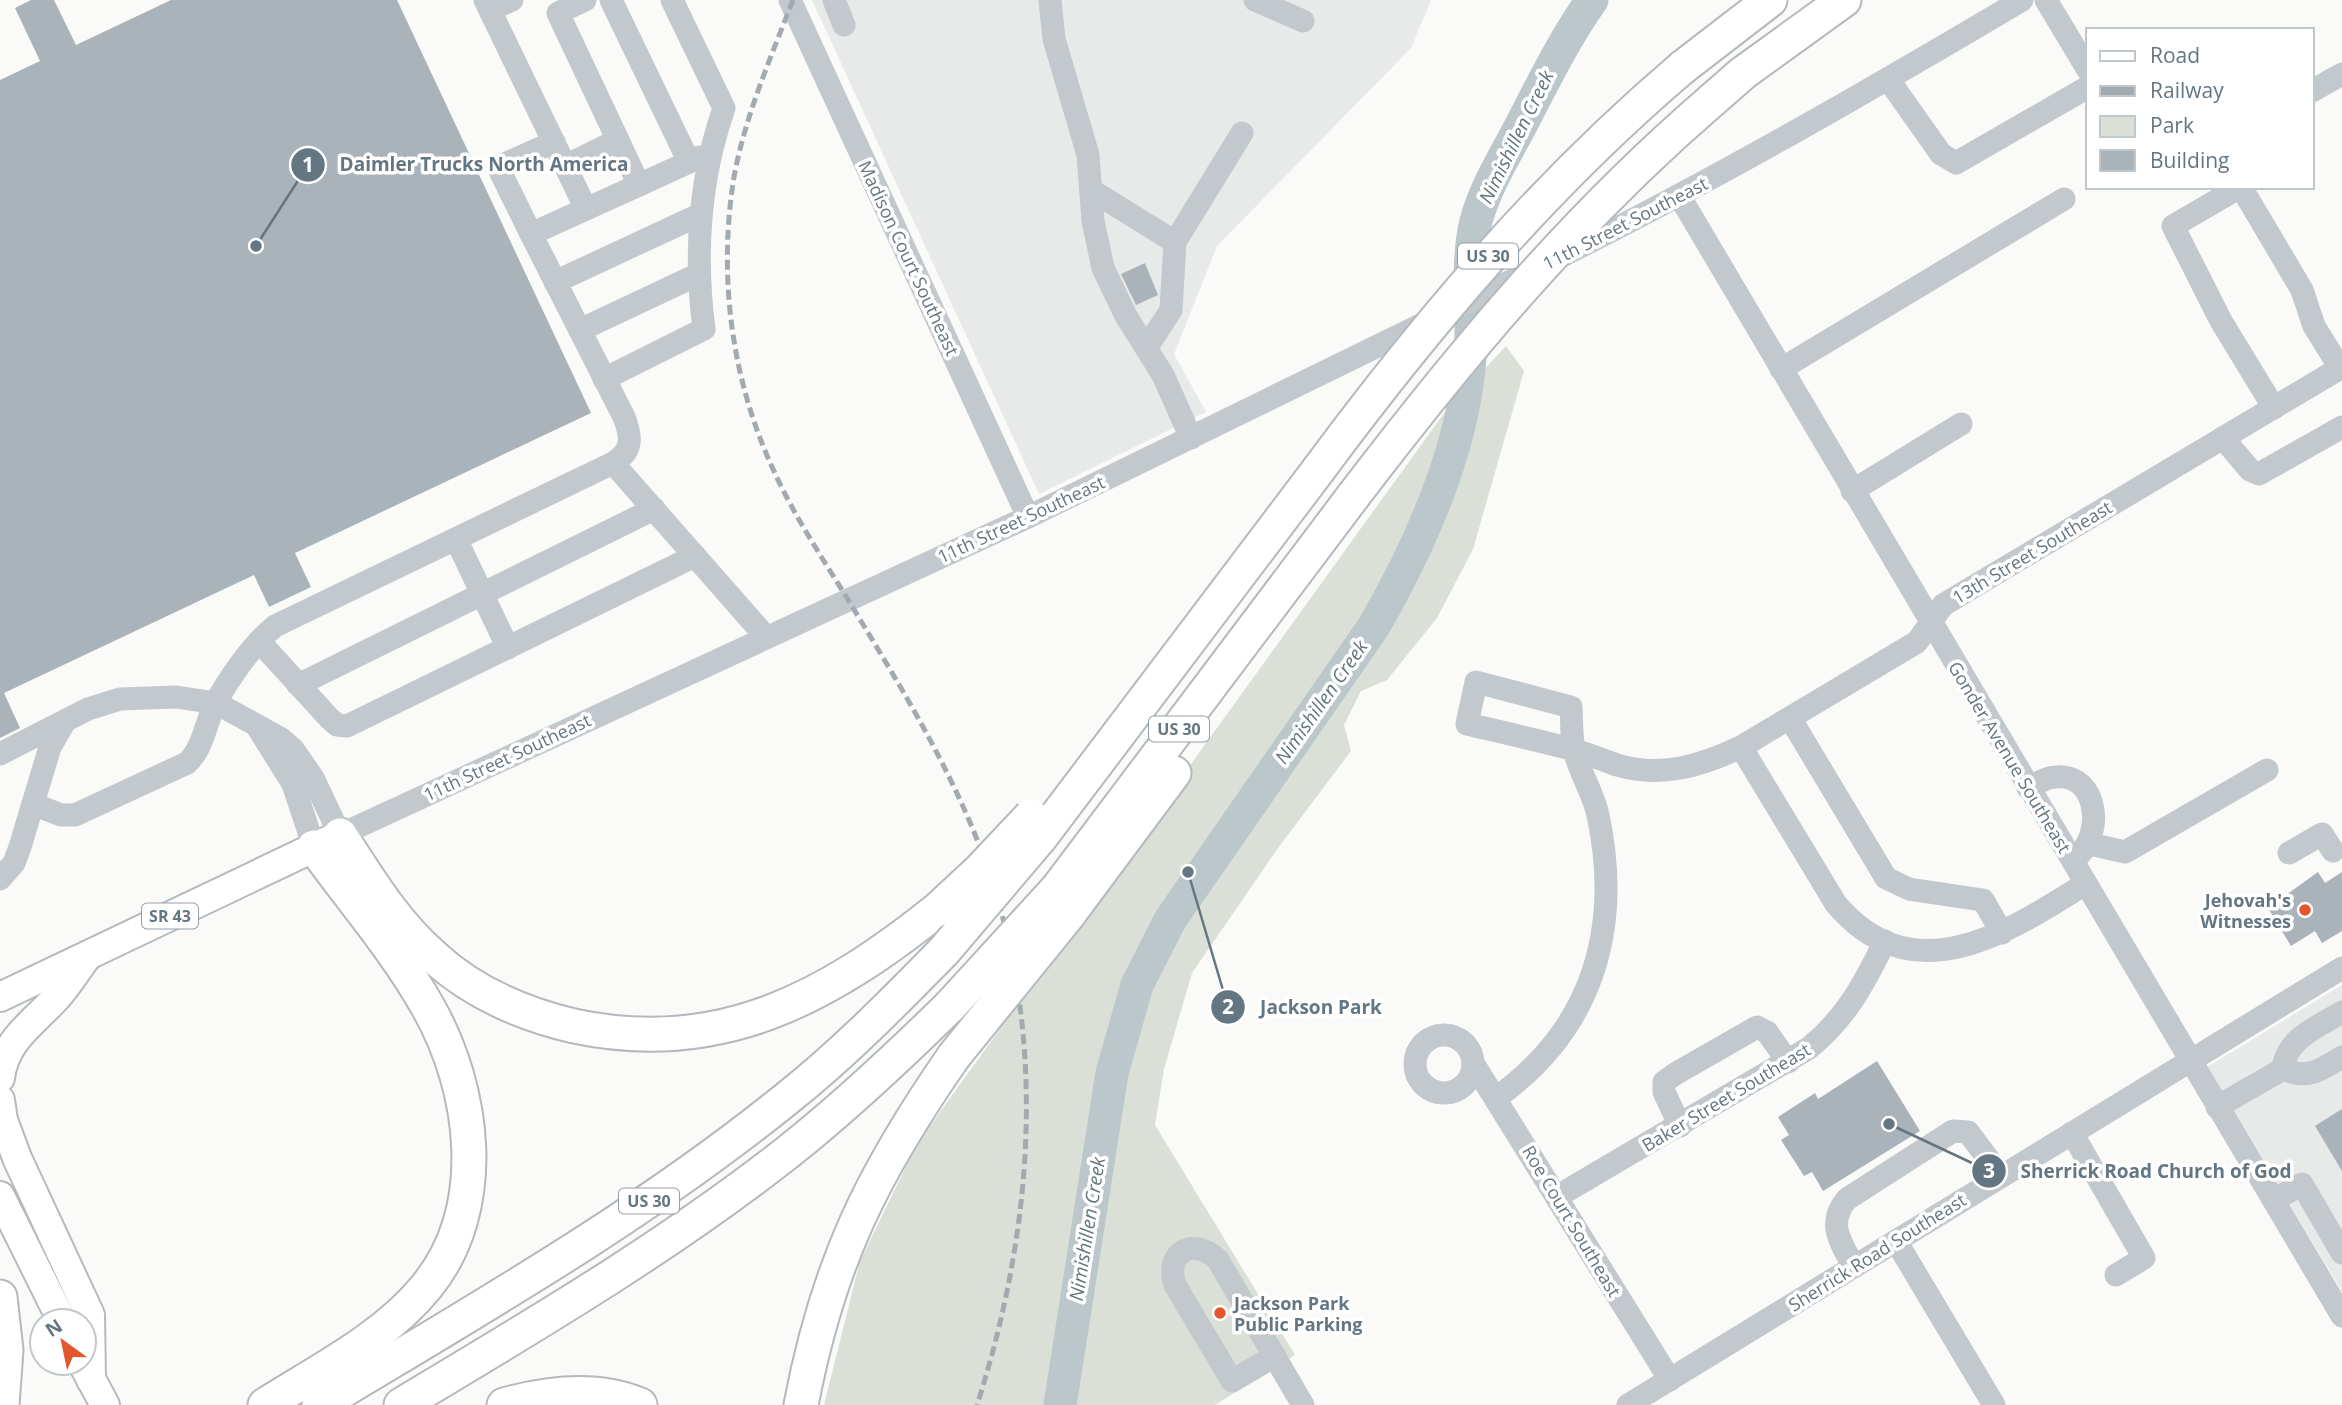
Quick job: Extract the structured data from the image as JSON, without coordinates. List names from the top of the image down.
{
  "streets": {
    "highway": ["US 30"],
    "main road": ["11th Street Southeast", "SR 43"],
    "street": [
      "Madison Court Southeast",
      "13th Street Southeast",
      "Gonder Avenue Southeast",
      "Baker Street Southeast",
      "Roe Court Southeast",
      "Sherrick Road Southeast"
    ]
  },
  "crossings": [
    ["11th Street Southeast", "Madison Court Southeast"],
    ["11th Street Southeast", "Gonder Avenue Southeast"],
    ["13th Street Southeast", "Gonder Avenue Southeast"],
    ["Gonder Avenue Southeast", "Sherrick Road Southeast"],
    ["Baker Street Southeast", "Roe Court Southeast"],
    ["Roe Court Southeast", "Sherrick Road Southeast"]
  ],
  "water": ["Nimishillen Creek"],
  "places": [
    "Daimler Trucks North America",
    "Jackson Park",
    "Jehovah's Witnesses",
    "Sherrick Road Church of God",
    "Jackson Park Public Parking"
  ],
  "legend": [
    "Road",
    "Railway",
    "Park",
    "Building"
  ],
  "north": "top left"
}
